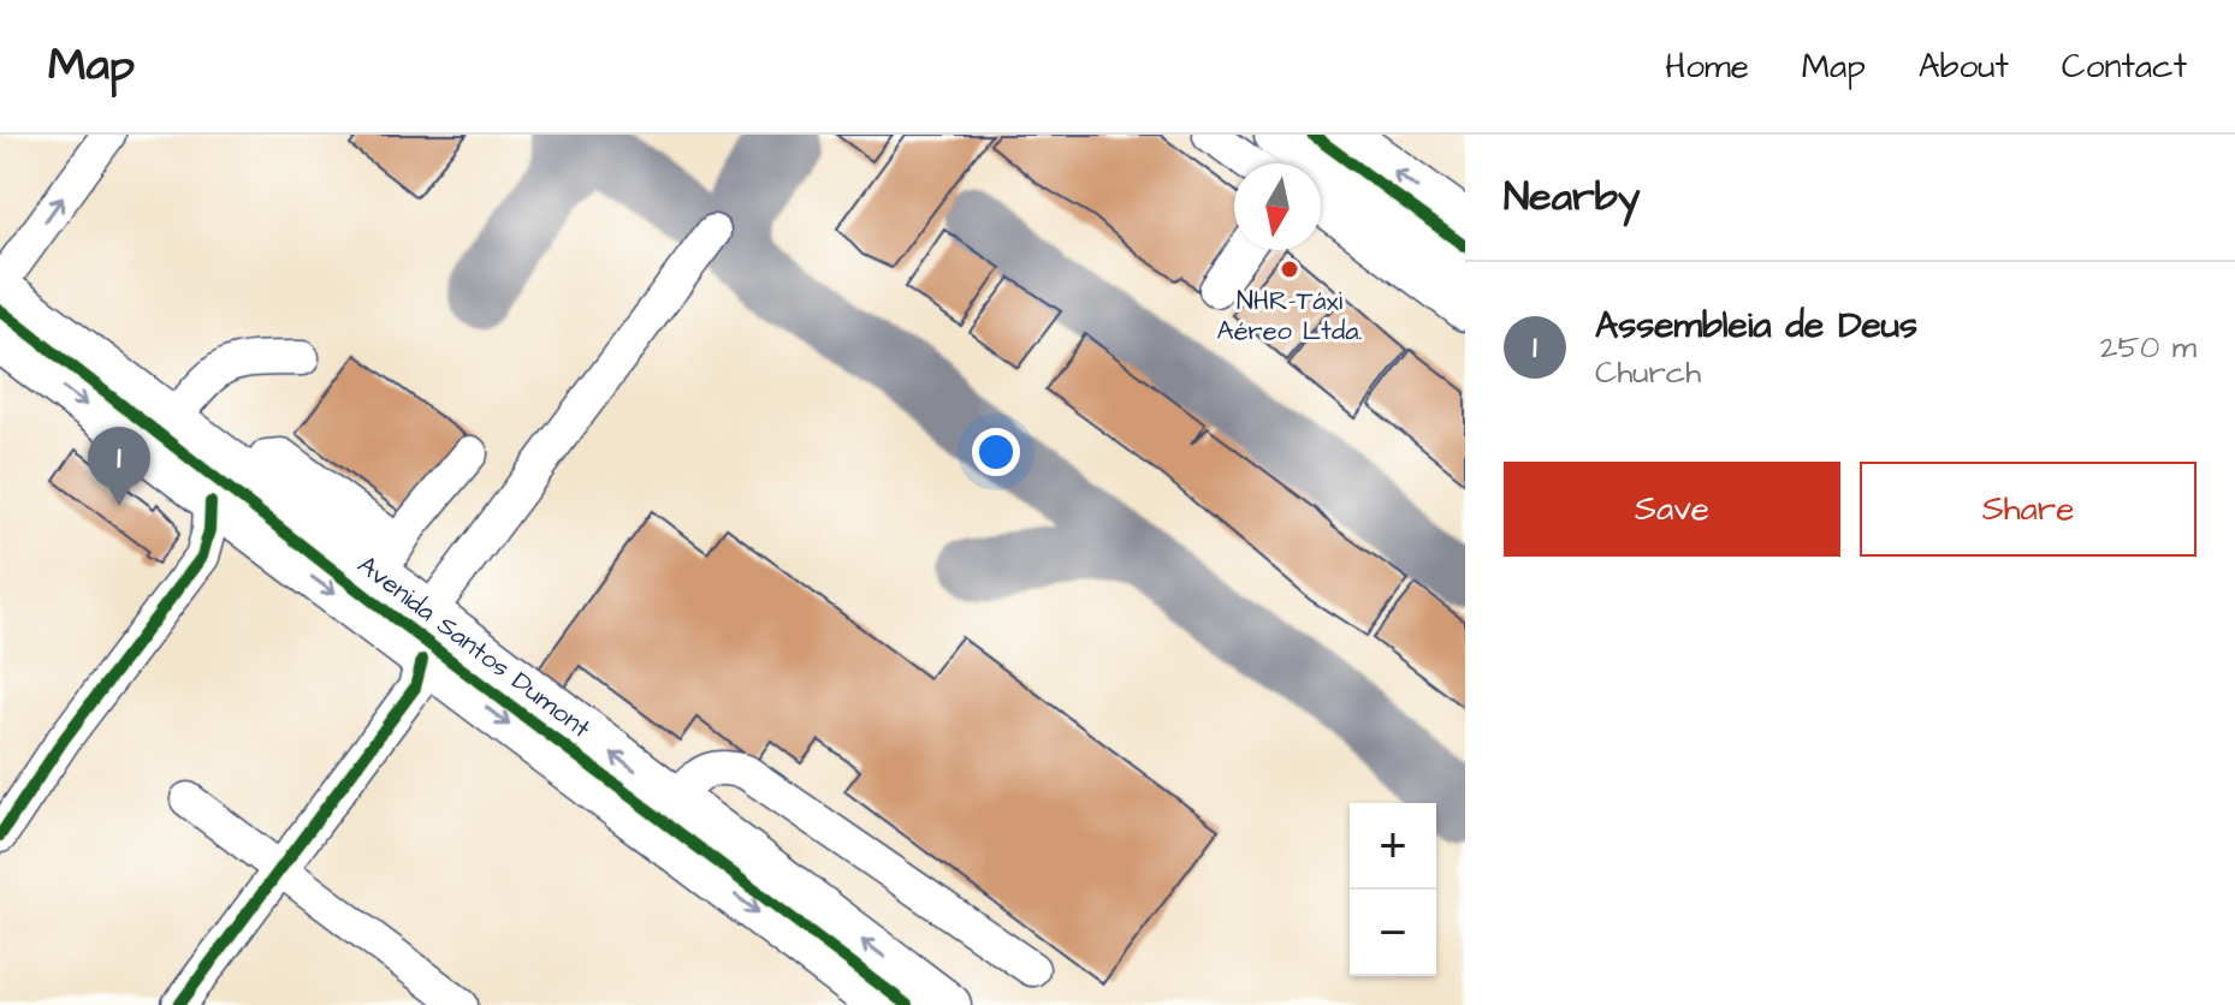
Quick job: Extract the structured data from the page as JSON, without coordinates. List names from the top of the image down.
{
  "streets": {
    "main road": ["Avenida Santos Dumont"]
  },
  "places": ["NHR-Táxi Aéreo Ltda."],
  "north": "bottom",
  "page": {
    "header": "Map",
    "nav": [
      "Home",
      "Map",
      "About",
      "Contact"
    ],
    "heading": "Nearby",
    "list": [
      {
        "mark": "1",
        "name": "Assembleia de Deus",
        "note": "Church",
        "value": "250 m"
      }
    ],
    "pins": "1",
    "buttons": ["Save", "Share"],
    "map_buttons": ["+", "−"]
  }
}
